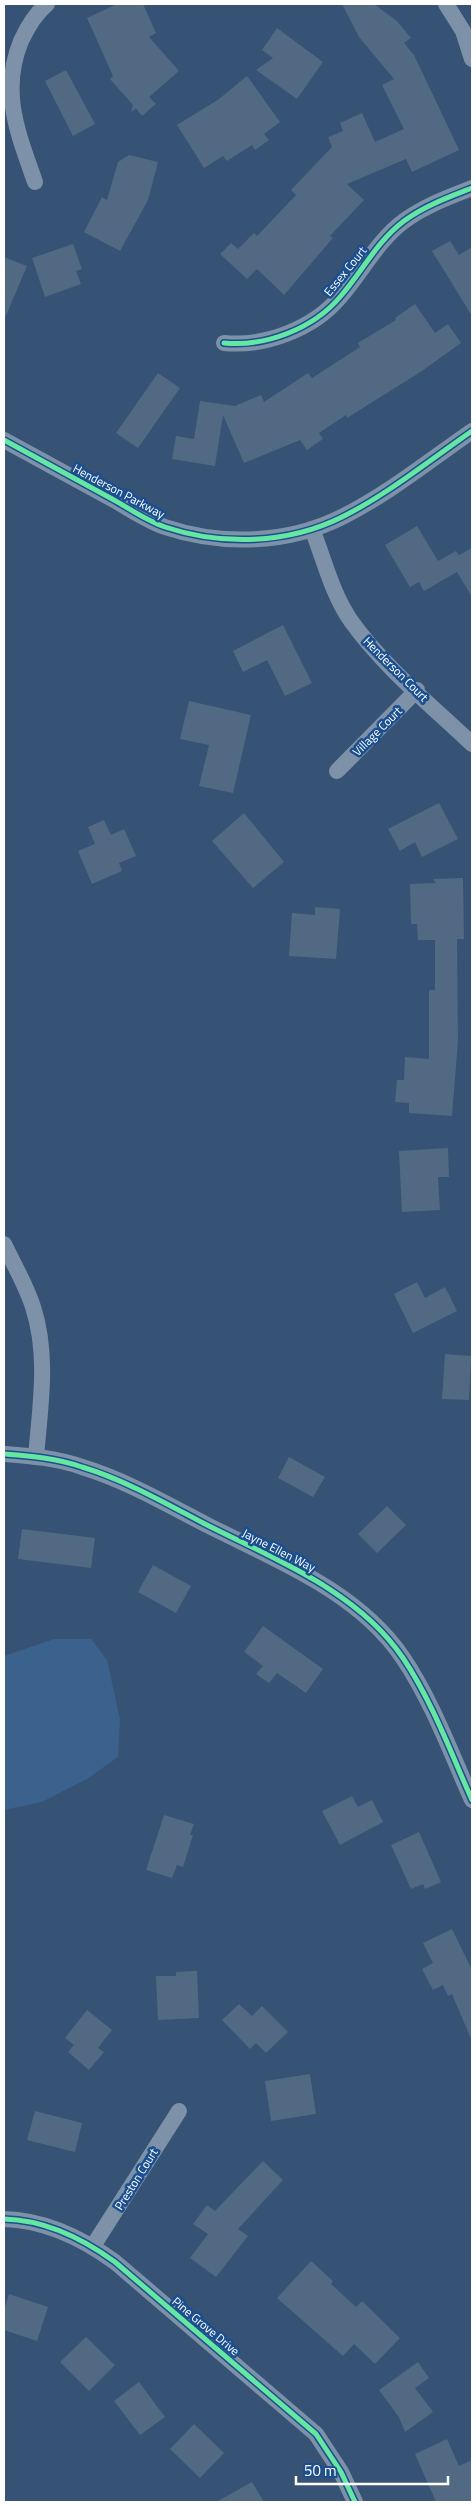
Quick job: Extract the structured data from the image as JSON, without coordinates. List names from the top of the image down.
{
  "streets": {
    "street": [
      "Essex Court",
      "Henderson Parkway",
      "Henderson Court",
      "Village Court",
      "Jayne Ellen Way",
      "Preston Court",
      "Pine Grove Drive"
    ]
  },
  "crossings": [
    ["Henderson Parkway", "Henderson Court"],
    ["Henderson Court", "Village Court"],
    ["Preston Court", "Pine Grove Drive"]
  ],
  "scale_bar": "50 m"
}
